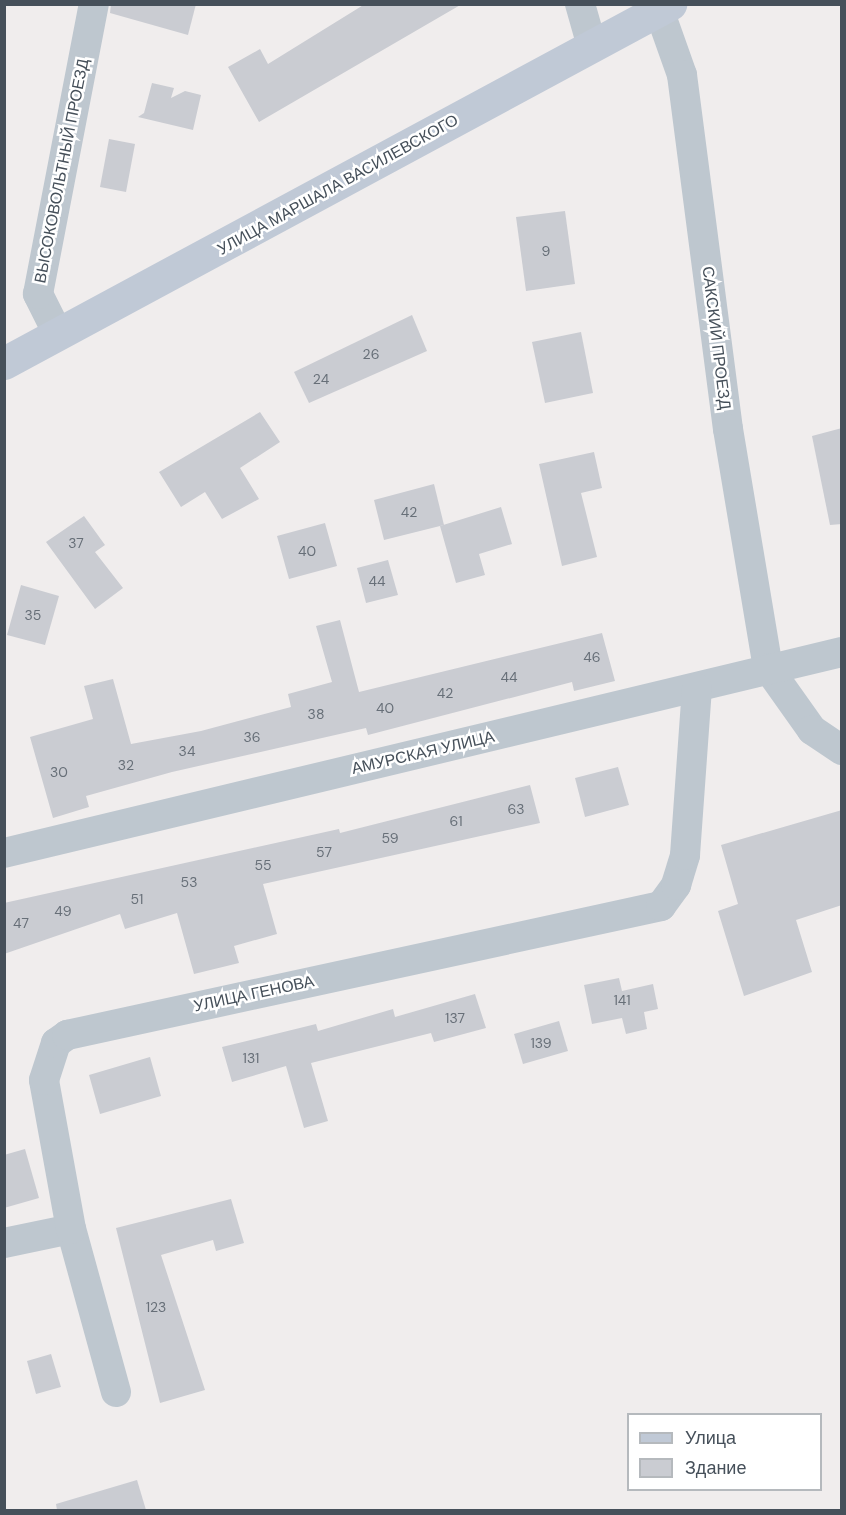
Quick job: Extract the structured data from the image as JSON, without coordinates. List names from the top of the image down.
{
  "streets": {
    "main road": ["УЛИЦА МАРШАЛА ВАСИЛЕВСКОГО"],
    "street": [
      "ВЫСОКОВОЛЬТНЫЙ ПРОЕЗД",
      "САКСКИЙ ПРОЕЗД",
      "АМУРСКАЯ УЛИЦА",
      "УЛИЦА ГЕНОВА"
    ]
  },
  "crossings": [
    ["ВЫСОКОВОЛЬТНЫЙ ПРОЕЗД", "УЛИЦА МАРШАЛА ВАСИЛЕВСКОГО"],
    ["УЛИЦА МАРШАЛА ВАСИЛЕВСКОГО", "САКСКИЙ ПРОЕЗД"],
    ["САКСКИЙ ПРОЕЗД", "АМУРСКАЯ УЛИЦА"],
    ["АМУРСКАЯ УЛИЦА", "УЛИЦА ГЕНОВА"]
  ],
  "house_numbers": [
    "9",
    "26",
    "24",
    "42",
    "37",
    "40",
    "44",
    "35",
    "46",
    "44",
    "42",
    "40",
    "38",
    "36",
    "34",
    "32",
    "30",
    "63",
    "61",
    "59",
    "57",
    "55",
    "53",
    "51",
    "49",
    "47",
    "141",
    "137",
    "139",
    "131",
    "123"
  ],
  "legend": ["Улица", "Здание"]
}
